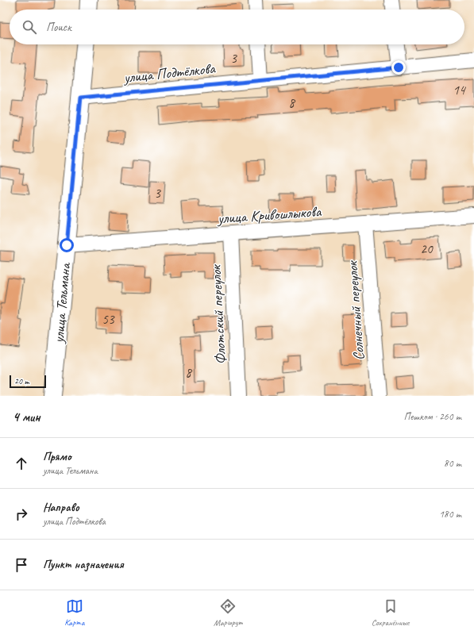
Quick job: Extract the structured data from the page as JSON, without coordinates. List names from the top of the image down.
{
  "streets": {
    "main road": ["улица Тельмана"],
    "street": [
      "улица Подтёлкова",
      "улица Кривошлыкова",
      "Солнечный переулок",
      "Флотский переулок"
    ]
  },
  "crossings": [
    ["улица Подтёлкова", "улица Тельмана"],
    ["улица Кривошлыкова", "улица Тельмана"],
    ["улица Кривошлыкова", "Солнечный переулок"],
    ["улица Кривошлыкова", "Флотский переулок"]
  ],
  "house_numbers": [
    "3",
    "14",
    "8",
    "3",
    "20",
    "53",
    "8"
  ],
  "scale_bar": "20 m",
  "page": {
    "search": "Поиск",
    "scale": "20 m",
    "heading": ["4 мин", "Пешком · 260 m"],
    "list": [
      ["Прямо", "улица Тельмана", "80 m"],
      ["Направо", "улица Подтёлкова", "180 m"],
      "Пункт назначения"
    ],
    "nav": ["Карта", "Маршрут", "Сохранённые"]
  }
}
